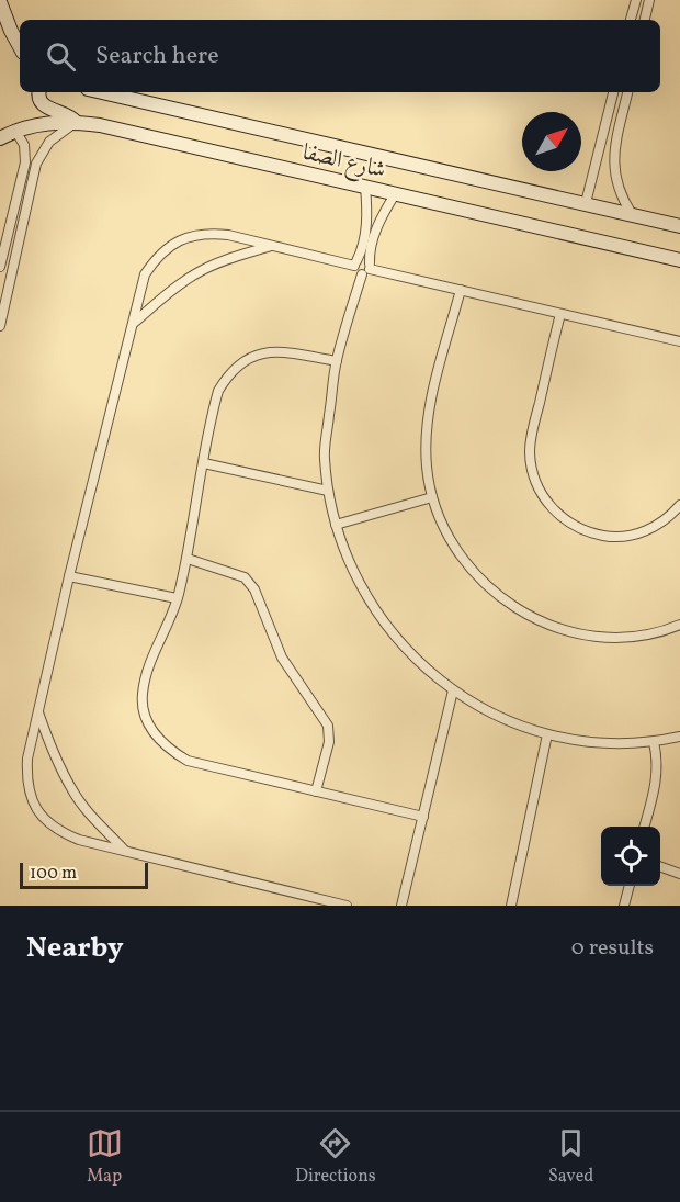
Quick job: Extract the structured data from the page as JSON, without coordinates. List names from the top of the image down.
{
  "streets": {
    "street": ["شارع الصفا"]
  },
  "scale_bar": "100 m",
  "north": "top right",
  "page": {
    "search": "Search here",
    "scale": "100 m",
    "heading": ["Nearby", "0 results"],
    "nav": ["Map", "Directions", "Saved"]
  }
}
